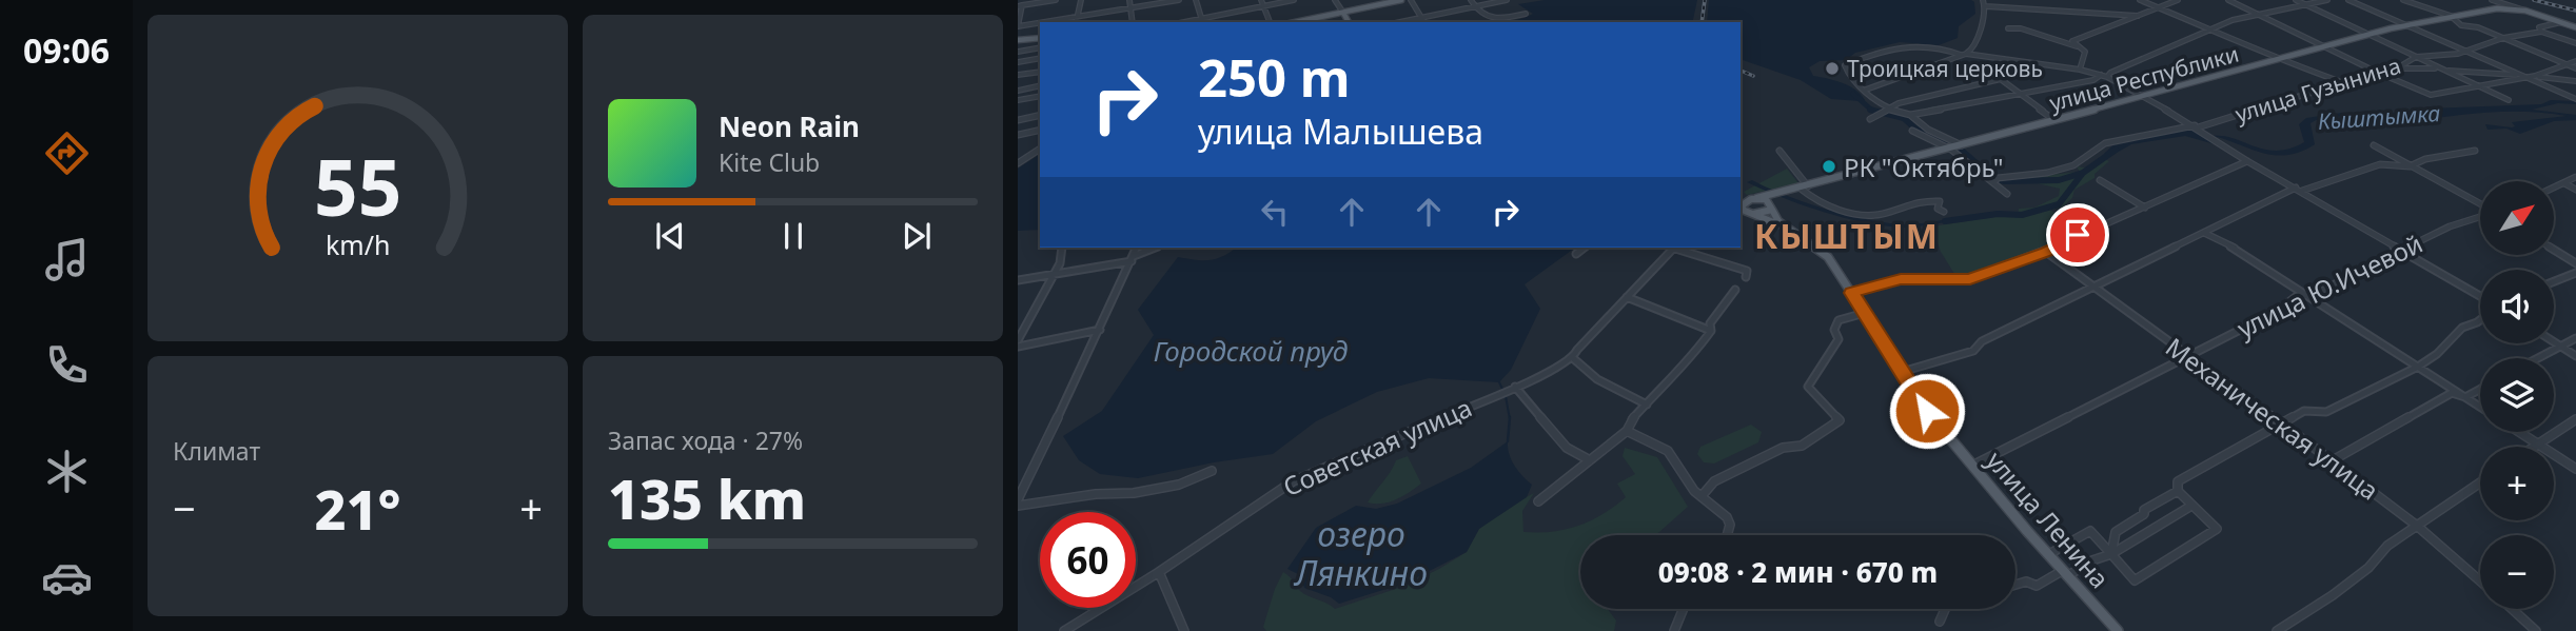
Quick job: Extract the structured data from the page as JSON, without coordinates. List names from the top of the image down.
{
  "streets": {
    "main road": ["улица Республики", "улица Ленина"],
    "street": [
      "улица Гузынина",
      "улица Ю.Ичевой",
      "Механическая улица",
      "Советская улица"
    ]
  },
  "crossings": [
    ["улица Республики", "улица Гузынина"],
    ["улица Ю.Ичевой", "Механическая улица"],
    ["улица Ю.Ичевой", "улица Ленина"]
  ],
  "districts": ["КЫШТЫМ"],
  "water": ["Кыштымка", "Городской пруд", "озеро Лянкино"],
  "places": ["Троицкая церковь", "РК \"Октябрь\""],
  "north": "top right",
  "page": {
    "tabs": "09:06",
    "turn": ["250 m", "улица Малышева"],
    "song": ["Neon Rain", "Kite Club"],
    "map_buttons": ["+", "−"],
    "tile": [
      "Климат",
      ["Запас хода · 27%", "135 km"]
    ],
    "heat": ["−", "21°", "+"],
    "limit": "60",
    "trip": "09:08 · 2 мин · 670 m",
    "gauge": ["55", "km/h"]
  }
}
